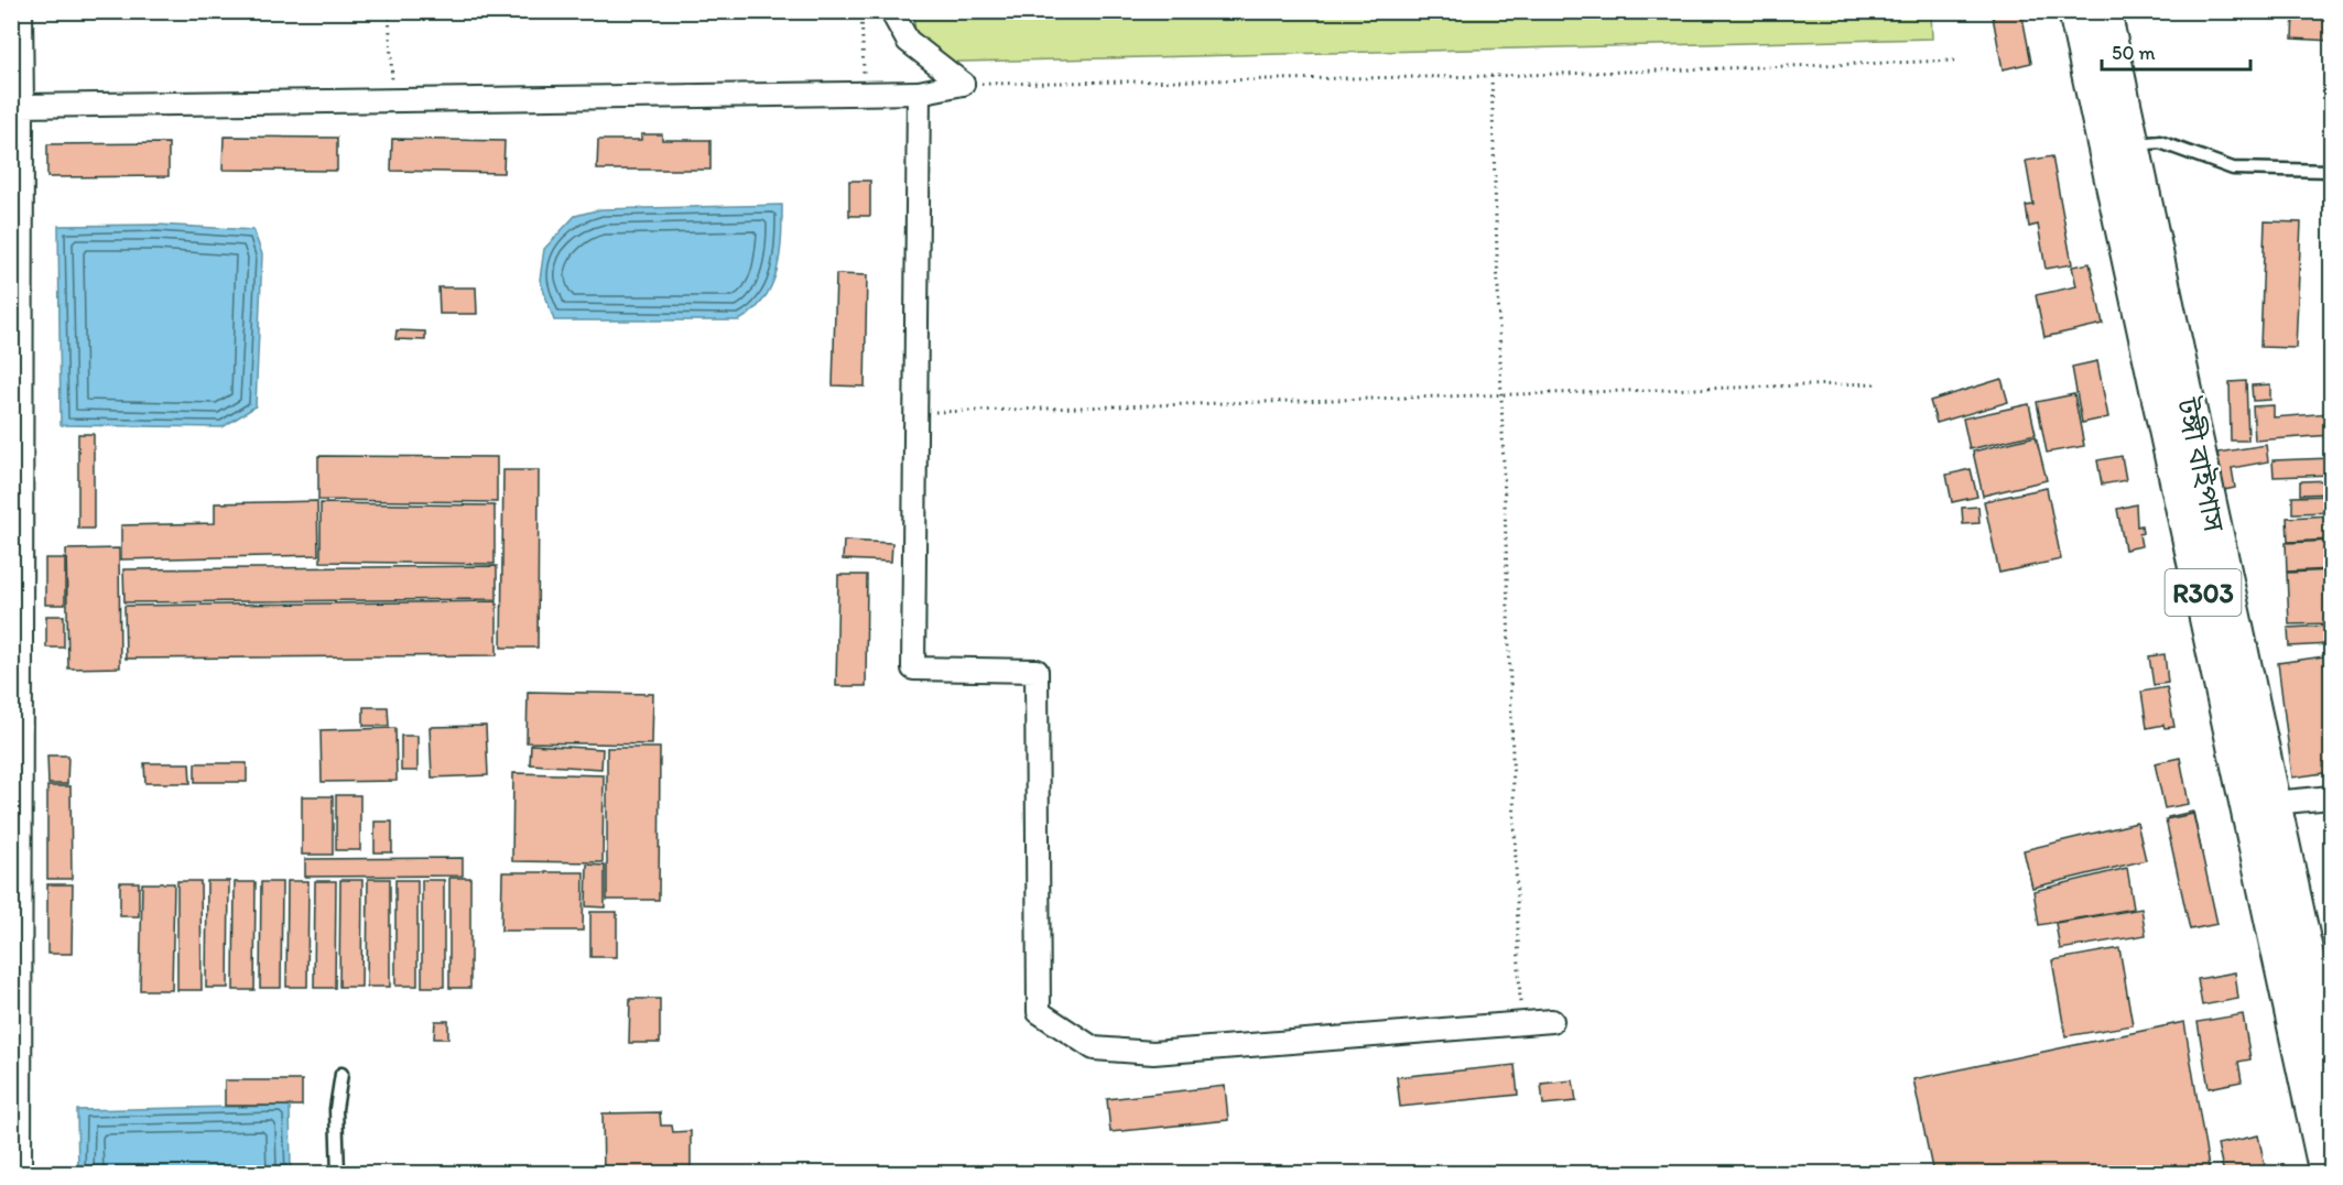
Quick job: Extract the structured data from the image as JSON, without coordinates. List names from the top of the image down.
{
  "streets": {
    "main road": ["টঙ্গী বাইপাস", "R303"]
  },
  "scale_bar": "50 m"
}
